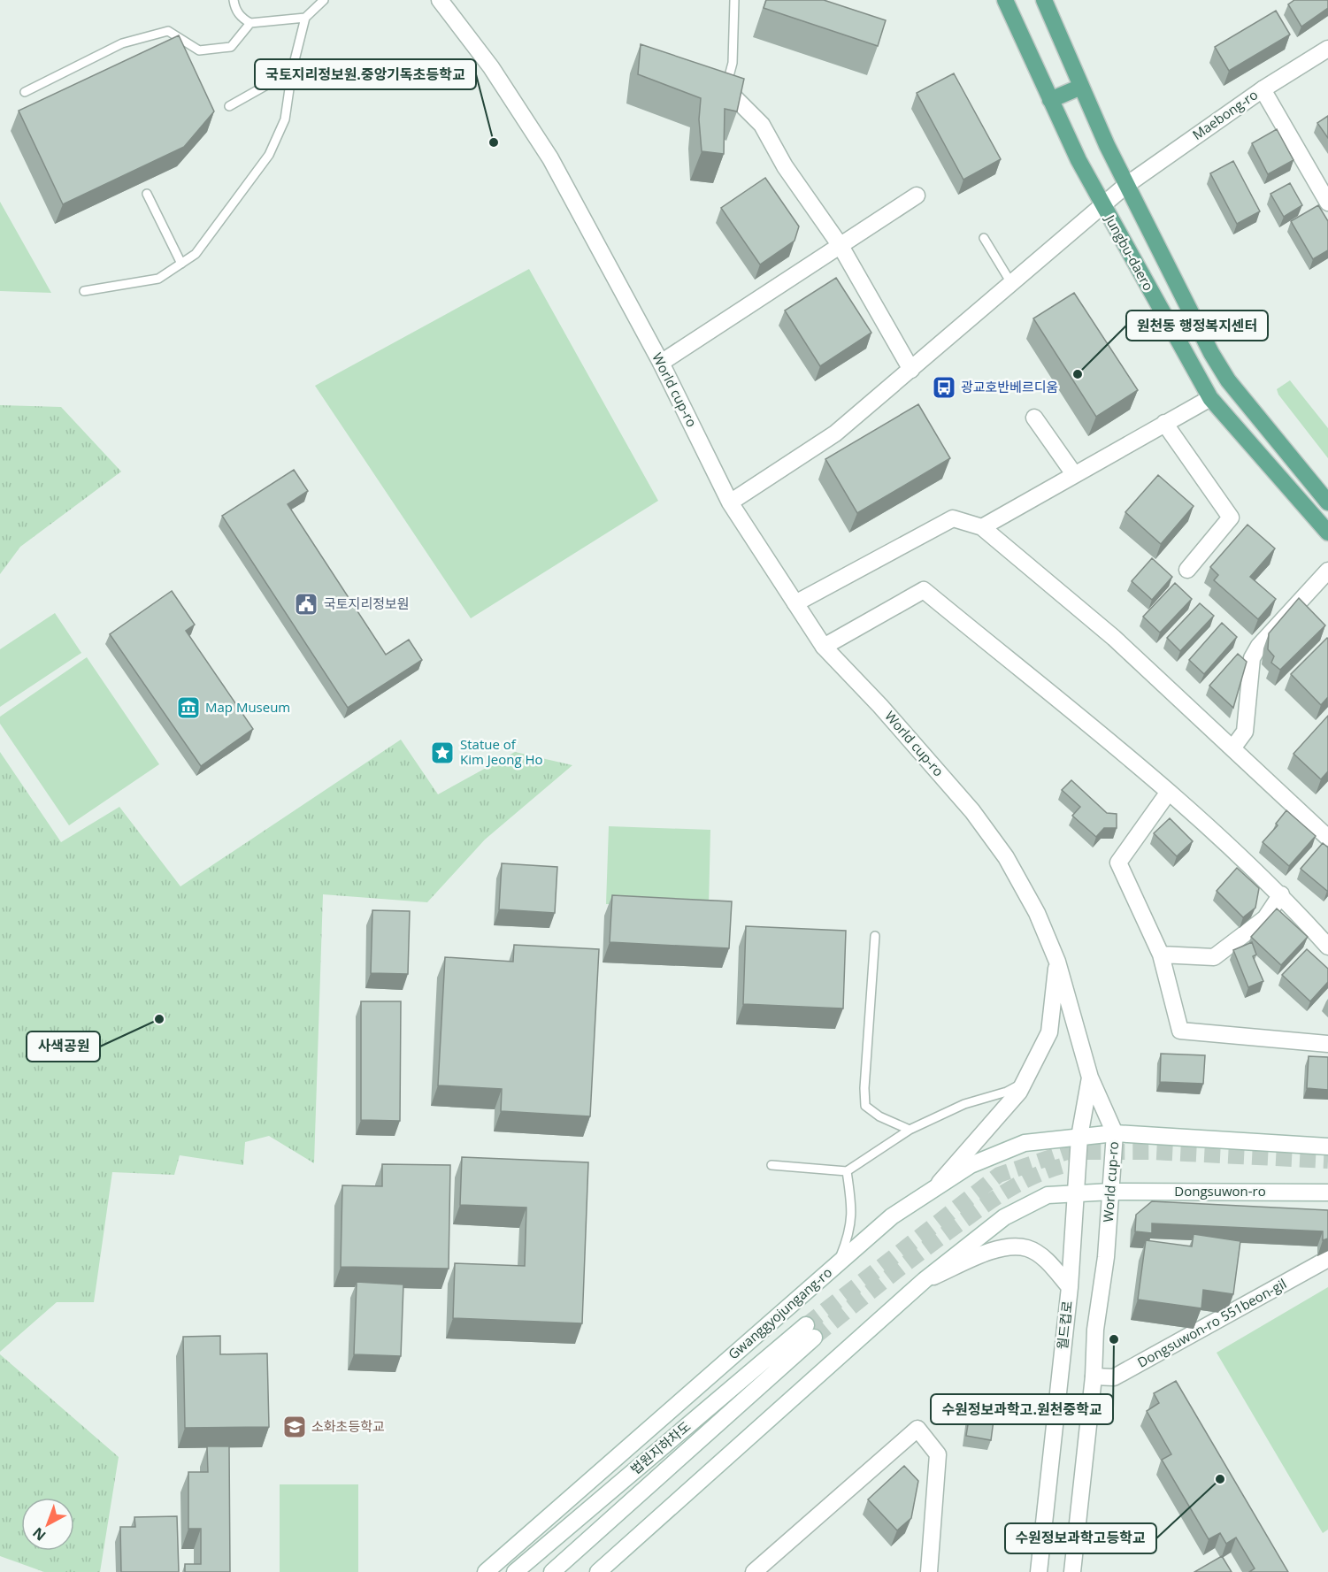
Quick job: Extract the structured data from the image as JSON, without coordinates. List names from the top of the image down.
{
  "streets": {
    "main road": ["Jungbu-daero"],
    "street": [
      "Maebong-ro",
      "World cup-ro",
      "Dongsuwon-ro",
      "Gwanggyojungang-ro",
      "Dongsuwon-ro 551beon-gil",
      "월드컵로",
      "법원지하차도"
    ]
  },
  "crossings": [
    ["Maebong-ro", "Jungbu-daero"],
    ["Maebong-ro", "World cup-ro"],
    ["World cup-ro", "Dongsuwon-ro"],
    ["World cup-ro", "Gwanggyojungang-ro"],
    ["World cup-ro", "Dongsuwon-ro 551beon-gil"],
    ["World cup-ro", "월드컵로"],
    ["Gwanggyojungang-ro", "월드컵로"]
  ],
  "places": {
    "other": [
      "국토지리정보원.중앙기독초등학교",
      "원천동 행정복지센터",
      "사색공원",
      "수원정보과학고.원천중학교",
      "수원정보과학고등학교"
    ],
    "bus stop": ["광교호반베르디움"],
    "public building": ["국토지리정보원"],
    "museum": ["Map Museum"],
    "place": ["Statue of Kim Jeong Ho"],
    "school or university": ["소화초등학교"]
  },
  "north": "bottom left"
}
